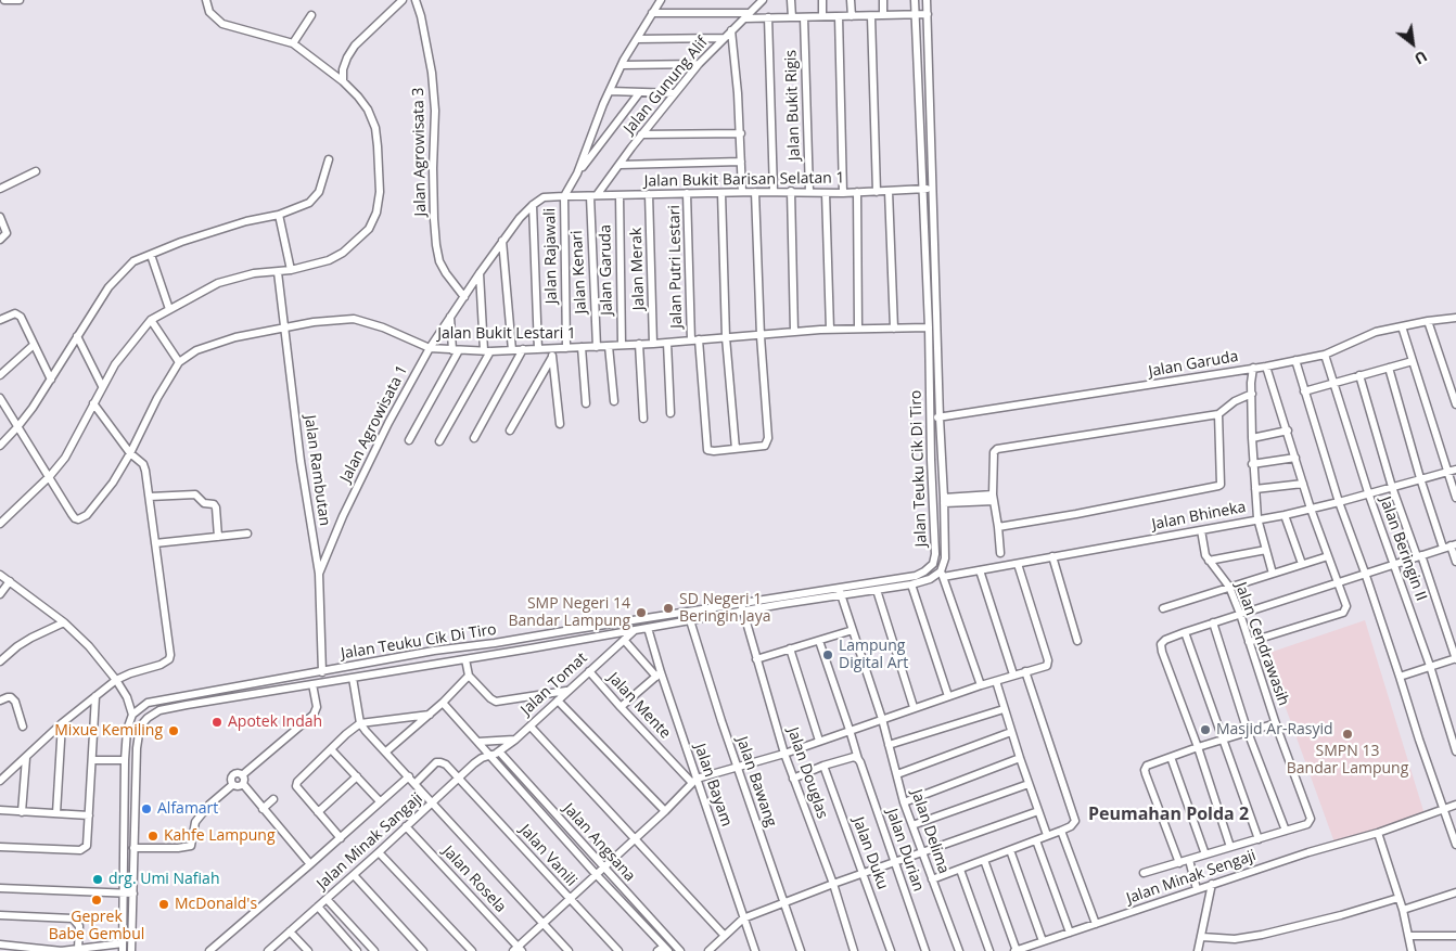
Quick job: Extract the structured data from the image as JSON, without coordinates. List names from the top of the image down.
{
  "streets": {
    "street": [
      "Jalan Gunung Alif",
      "Jalan Bukit Rigis",
      "Jalan Agrowisata 3",
      "Jalan Bukit Barisan Selatan 1",
      "Jalan Rajawali",
      "Jalan Putri Lestari",
      "Jalan Merak",
      "Jalan Garuda",
      "Jalan Kenari",
      "Jalan Bukit Lestari 1",
      "Jalan Agrowisata 1",
      "Jalan Teuku Cik Di Tiro",
      "Jalan Rambutan",
      "Jalan Bhineka",
      "Jalan Beringin II",
      "Jalan Cendrawasih",
      "Jalan Tomat",
      "Jalan Mente",
      "Jalan Douglas",
      "Jalan Bawang",
      "Jalan Bayam",
      "Jalan Delima",
      "Jalan Minak Sangaji",
      "Jalan Angsana",
      "Jalan Durian",
      "Jalan Duku",
      "Jalan Vanili",
      "Jalan Minak Sengaji",
      "Jalan Rosela"
    ]
  },
  "crossings": [
    ["Jalan Gunung Alif", "Jalan Bukit Barisan Selatan 1"],
    ["Jalan Gunung Alif", "Jalan Kenari"],
    ["Jalan Bukit Rigis", "Jalan Bukit Barisan Selatan 1"],
    ["Jalan Agrowisata 3", "Jalan Agrowisata 1"],
    ["Jalan Bukit Barisan Selatan 1", "Jalan Rajawali"],
    ["Jalan Bukit Barisan Selatan 1", "Jalan Putri Lestari"],
    ["Jalan Bukit Barisan Selatan 1", "Jalan Merak"],
    ["Jalan Bukit Barisan Selatan 1", "Jalan Garuda"],
    ["Jalan Bukit Barisan Selatan 1", "Jalan Kenari"],
    ["Jalan Bukit Barisan Selatan 1", "Jalan Agrowisata 1"],
    ["Jalan Bukit Barisan Selatan 1", "Jalan Teuku Cik Di Tiro"],
    ["Jalan Rajawali", "Jalan Bukit Lestari 1"],
    ["Jalan Putri Lestari", "Jalan Bukit Lestari 1"],
    ["Jalan Merak", "Jalan Bukit Lestari 1"],
    ["Jalan Garuda", "Jalan Bukit Lestari 1"],
    ["Jalan Garuda", "Jalan Teuku Cik Di Tiro"],
    ["Jalan Garuda", "Jalan Beringin II"],
    ["Jalan Kenari", "Jalan Bukit Lestari 1"],
    ["Jalan Bukit Lestari 1", "Jalan Agrowisata 1"],
    ["Jalan Bukit Lestari 1", "Jalan Teuku Cik Di Tiro"],
    ["Jalan Bukit Lestari 1", "Jalan Rambutan"],
    ["Jalan Agrowisata 1", "Jalan Rambutan"],
    ["Jalan Teuku Cik Di Tiro", "Jalan Rambutan"],
    ["Jalan Teuku Cik Di Tiro", "Jalan Bhineka"],
    ["Jalan Teuku Cik Di Tiro", "Jalan Tomat"],
    ["Jalan Teuku Cik Di Tiro", "Jalan Douglas"],
    ["Jalan Teuku Cik Di Tiro", "Jalan Bawang"],
    ["Jalan Teuku Cik Di Tiro", "Jalan Bayam"],
    ["Jalan Teuku Cik Di Tiro", "Jalan Delima"],
    ["Jalan Bhineka", "Jalan Beringin II"],
    ["Jalan Bhineka", "Jalan Cendrawasih"],
    ["Jalan Tomat", "Jalan Mente"],
    ["Jalan Tomat", "Jalan Minak Sangaji"],
    ["Jalan Tomat", "Jalan Angsana"],
    ["Jalan Mente", "Jalan Bayam"],
    ["Jalan Mente", "Jalan Angsana"],
    ["Jalan Bayam", "Jalan Angsana"],
    ["Jalan Minak Sangaji", "Jalan Vanili"],
    ["Jalan Minak Sangaji", "Jalan Rosela"],
    ["Jalan Angsana", "Jalan Vanili"],
    ["Jalan Angsana", "Jalan Rosela"]
  ],
  "districts": ["Peumahan Polda 2"],
  "places": [
    "SD Negeri 1 Beringin Jaya",
    "SMP Negeri 14 Bandar Lampung",
    "Lampung Digital Art",
    "Apotek Indah",
    "Masjid Ar-Rasyid",
    "Mixue Kemiling",
    "SMPN 13 Bandar Lampung",
    "Alfamart",
    "Kahfe Lampung",
    "drg. Umi Nafiah",
    "Geprek Babe Gembul",
    "McDonald's"
  ],
  "north": "bottom right"
}
